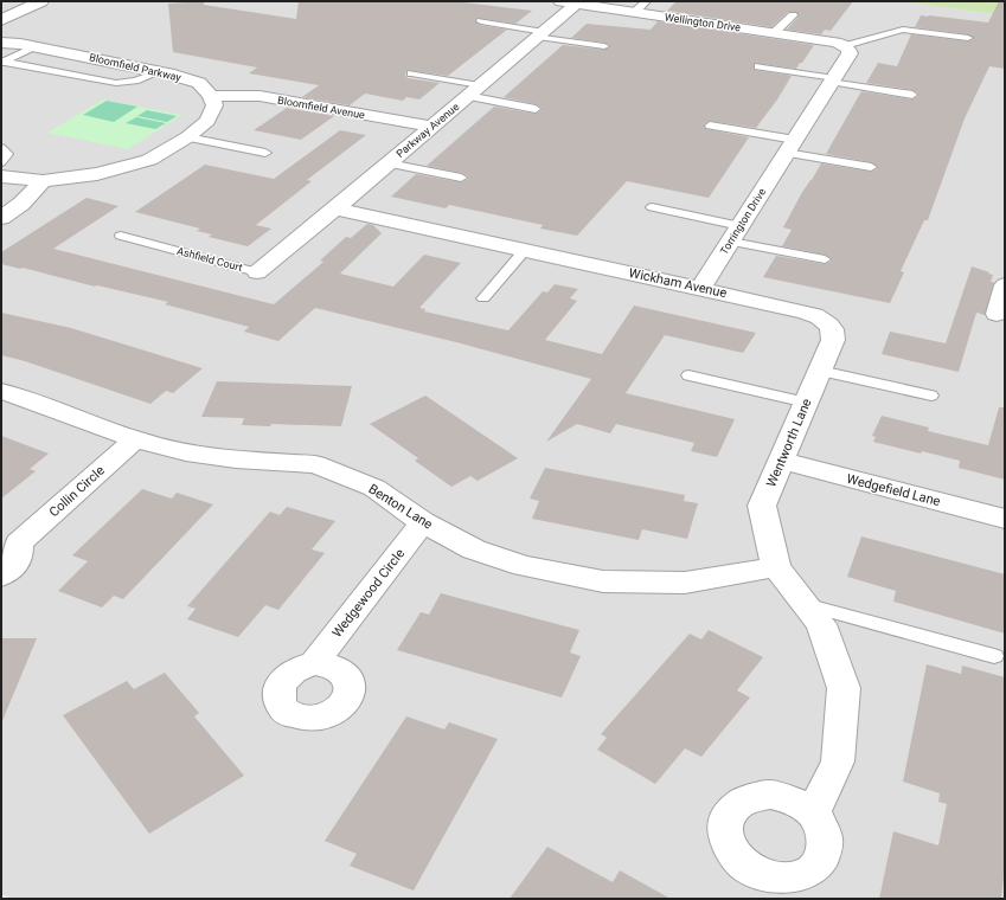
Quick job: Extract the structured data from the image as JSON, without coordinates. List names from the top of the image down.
{
  "streets": {
    "street": [
      "Wellington Drive",
      "Bloomfield Parkway",
      "Bloomfield Avenue",
      "Parkway Avenue",
      "Torrington Drive",
      "Ashfield Court",
      "Wickham Avenue",
      "Wentworth Lane",
      "Wedgefield Lane",
      "Collin Circle",
      "Benton Lane",
      "Wedgewood Circle"
    ]
  },
  "crossings": [
    ["Wellington Drive", "Parkway Avenue"],
    ["Wellington Drive", "Torrington Drive"],
    ["Bloomfield Parkway", "Bloomfield Avenue"],
    ["Bloomfield Avenue", "Parkway Avenue"],
    ["Parkway Avenue", "Ashfield Court"],
    ["Parkway Avenue", "Wickham Avenue"],
    ["Torrington Drive", "Wickham Avenue"],
    ["Ashfield Court", "Wickham Avenue"],
    ["Wickham Avenue", "Wentworth Lane"],
    ["Wentworth Lane", "Wedgefield Lane"],
    ["Wentworth Lane", "Benton Lane"],
    ["Collin Circle", "Benton Lane"],
    ["Benton Lane", "Wedgewood Circle"]
  ]
}
